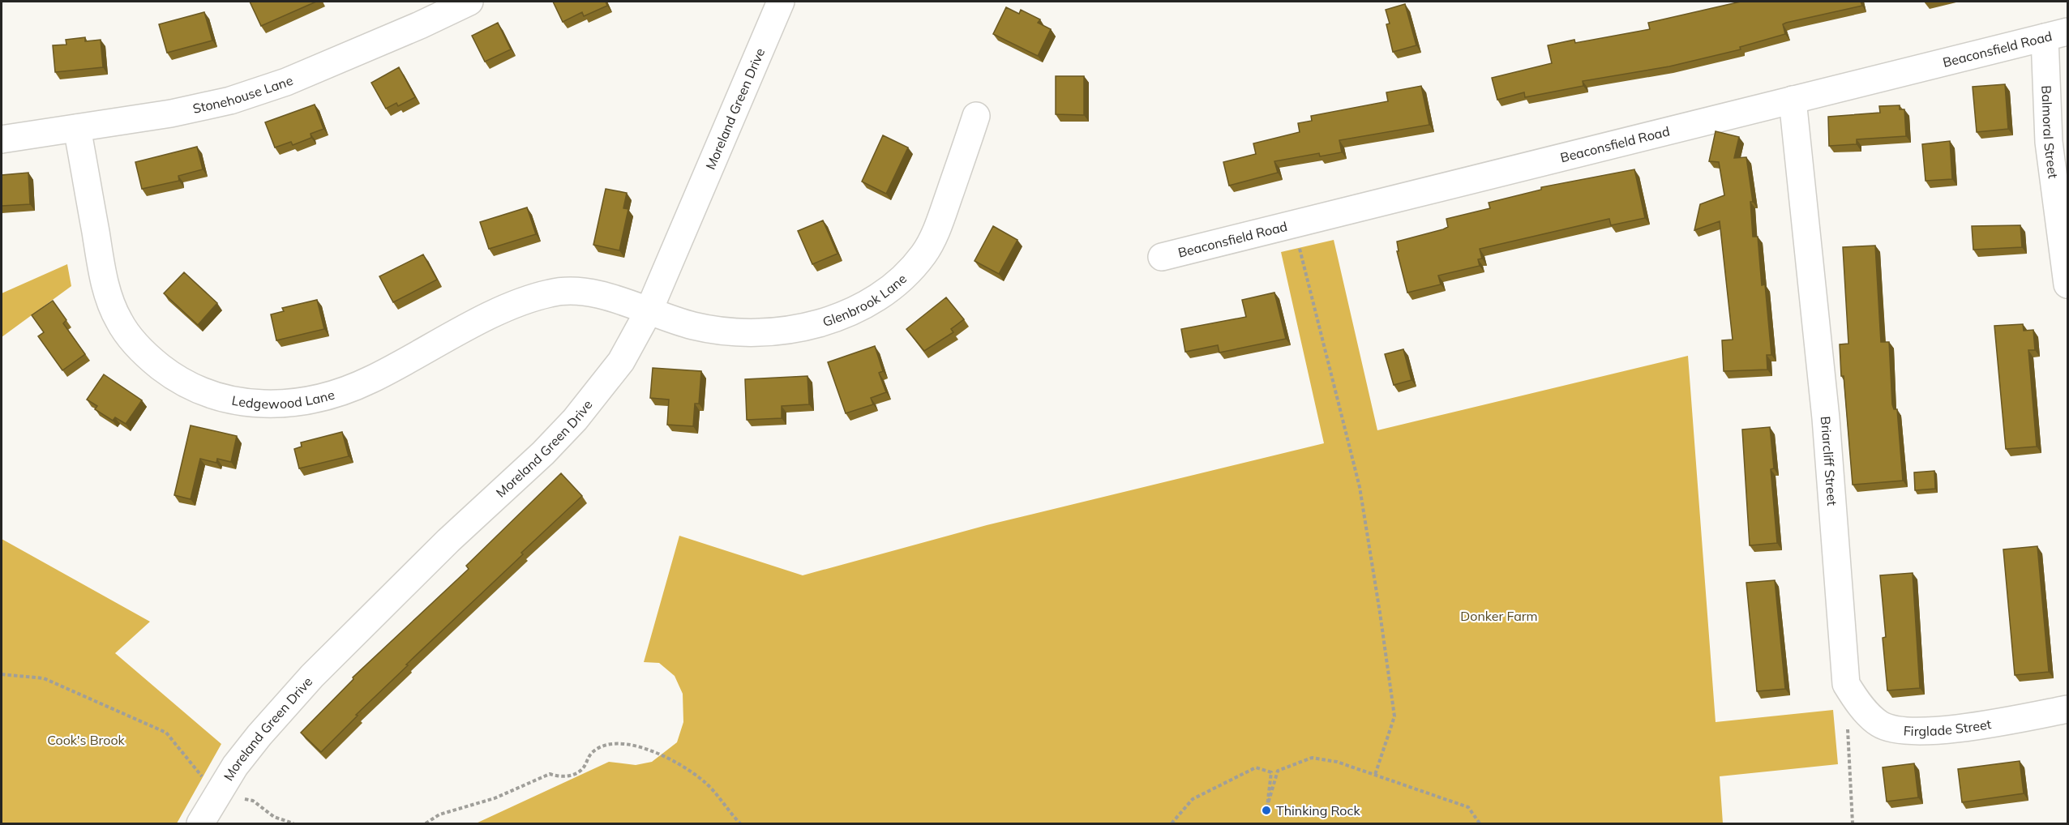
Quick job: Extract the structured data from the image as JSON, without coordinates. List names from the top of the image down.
{
  "streets": {
    "street": [
      "Beaconsfield Road",
      "Stonehouse Lane",
      "Moreland Green Drive",
      "Balmoral Street",
      "Glenbrook Lane",
      "Ledgewood Lane",
      "Briarcliff Street",
      "Firglade Street"
    ]
  },
  "crossings": [
    ["Beaconsfield Road", "Balmoral Street"],
    ["Beaconsfield Road", "Briarcliff Street"],
    ["Stonehouse Lane", "Ledgewood Lane"],
    ["Moreland Green Drive", "Glenbrook Lane"],
    ["Moreland Green Drive", "Ledgewood Lane"],
    ["Glenbrook Lane", "Ledgewood Lane"],
    ["Briarcliff Street", "Firglade Street"]
  ],
  "parks": ["Donker Farm", "Cook's Brook"],
  "places": ["Thinking Rock"]
}
